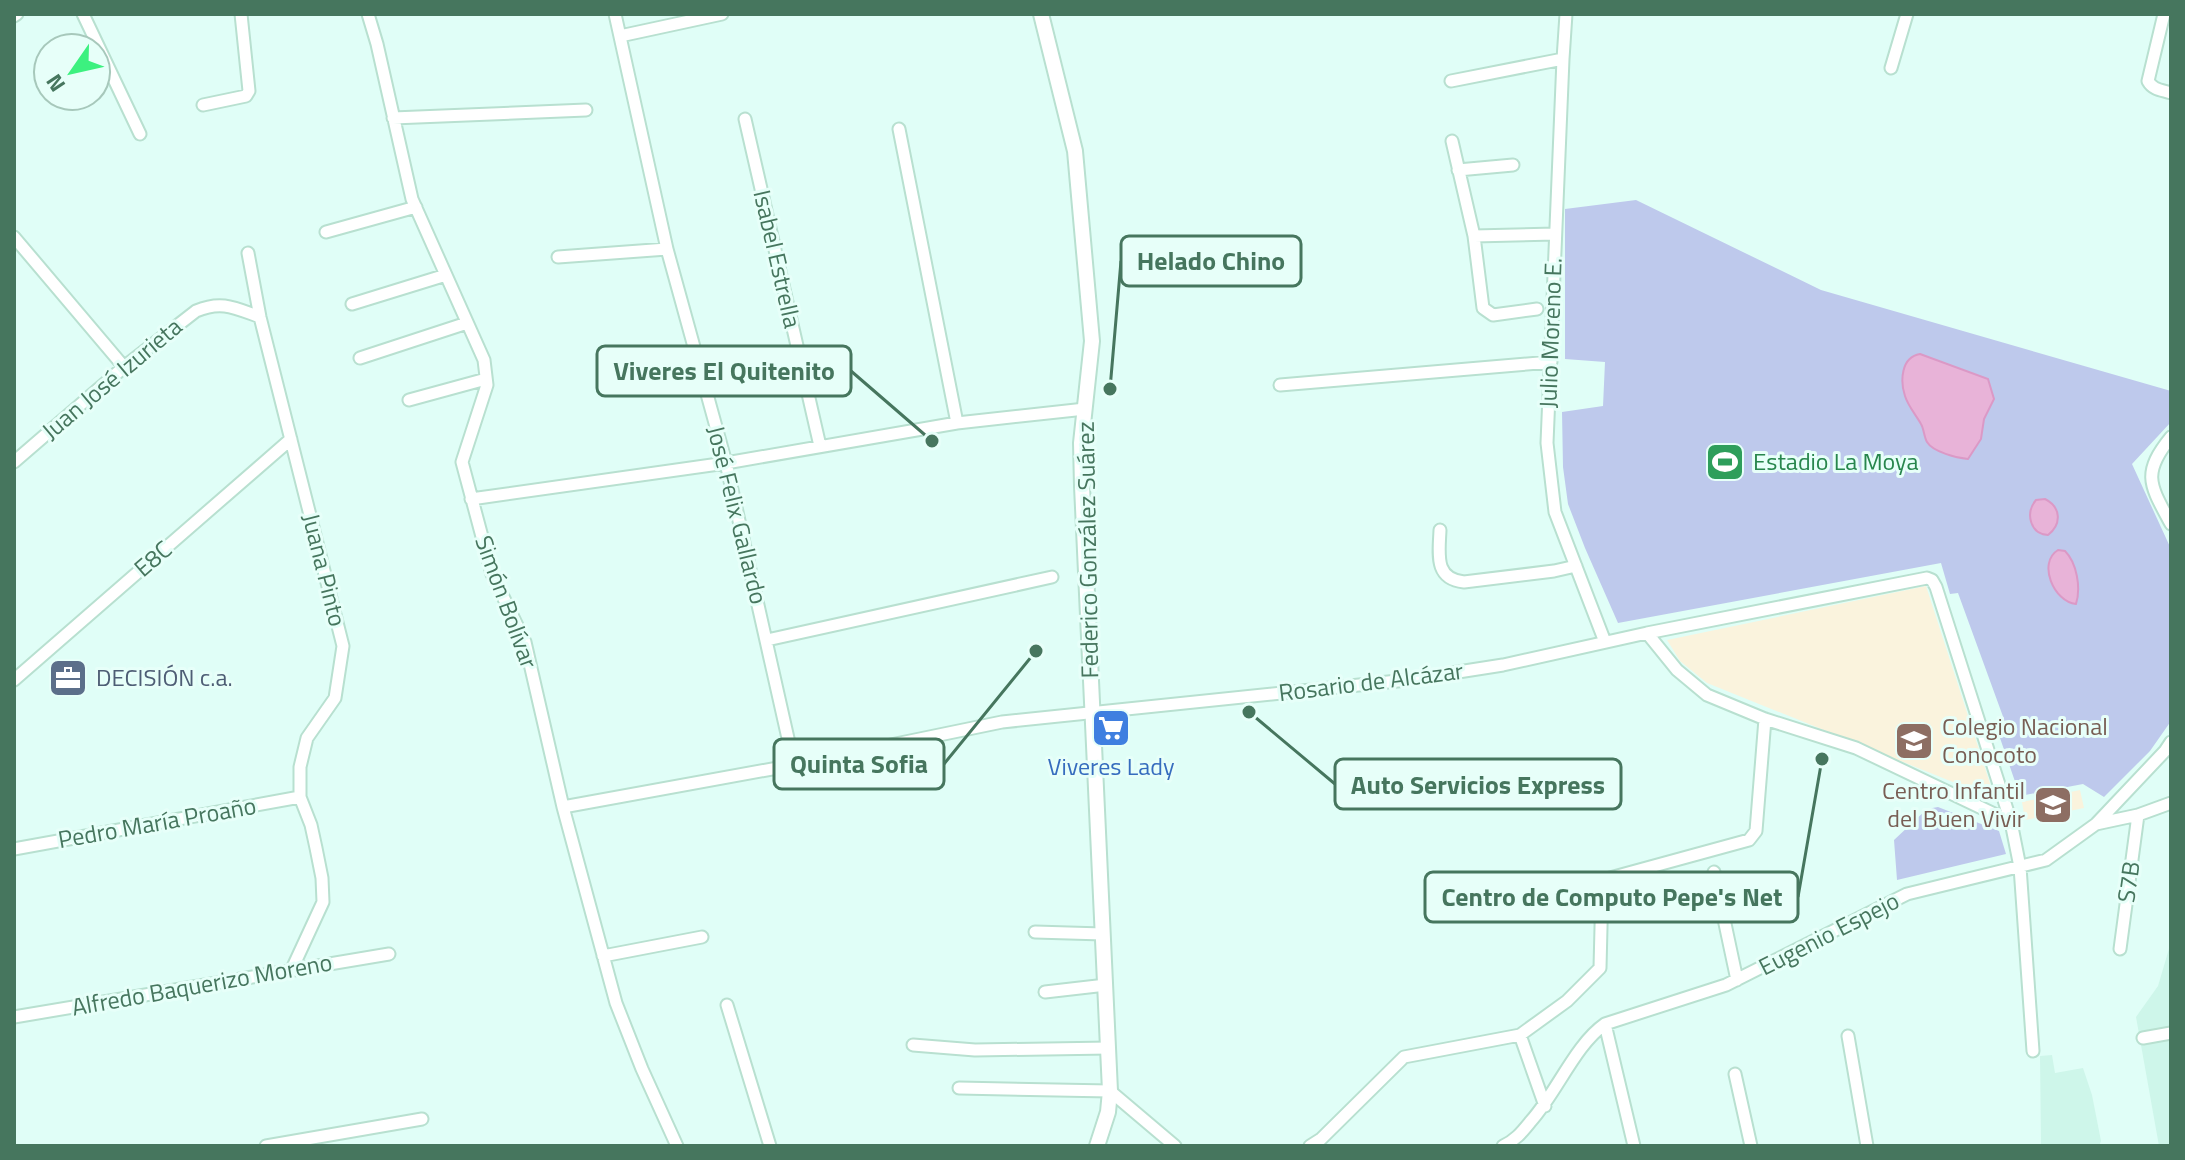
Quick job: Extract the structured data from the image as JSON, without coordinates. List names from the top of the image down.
{
  "streets": {
    "street": [
      "Isabel Estrella",
      "Julio Moreno E.",
      "Juan José Izurieta",
      "José Felix Gallardo",
      "Federico González Suárez",
      "E8C",
      "Juana Pinto",
      "Simón Bolívar",
      "Rosario de Alcázar",
      "Pedro María Proaño",
      "S7B",
      "Eugenio Espejo",
      "Alfredo Baquerizo Moreno"
    ]
  },
  "crossings": [
    ["Julio Moreno E.", "Rosario de Alcázar"],
    ["Juan José Izurieta", "Juana Pinto"],
    ["José Felix Gallardo", "Rosario de Alcázar"],
    ["Federico González Suárez", "Rosario de Alcázar"],
    ["E8C", "Juana Pinto"],
    ["Juana Pinto", "Pedro María Proaño"],
    ["Juana Pinto", "Alfredo Baquerizo Moreno"],
    ["Simón Bolívar", "Rosario de Alcázar"]
  ],
  "places": {
    "other": [
      "Helado Chino",
      "Viveres El Quitenito",
      "Quinta Sofia",
      "Auto Servicios Express",
      "Centro de Computo Pepe's Net"
    ],
    "sports": ["Estadio La Moya"],
    "office": ["DECISIÓN c.a."],
    "supermarket": ["Viveres Lady"],
    "school or university": ["Colegio Nacional Conocoto", "Centro Infantil del Buen Vivir"]
  },
  "north": "bottom left"
}
